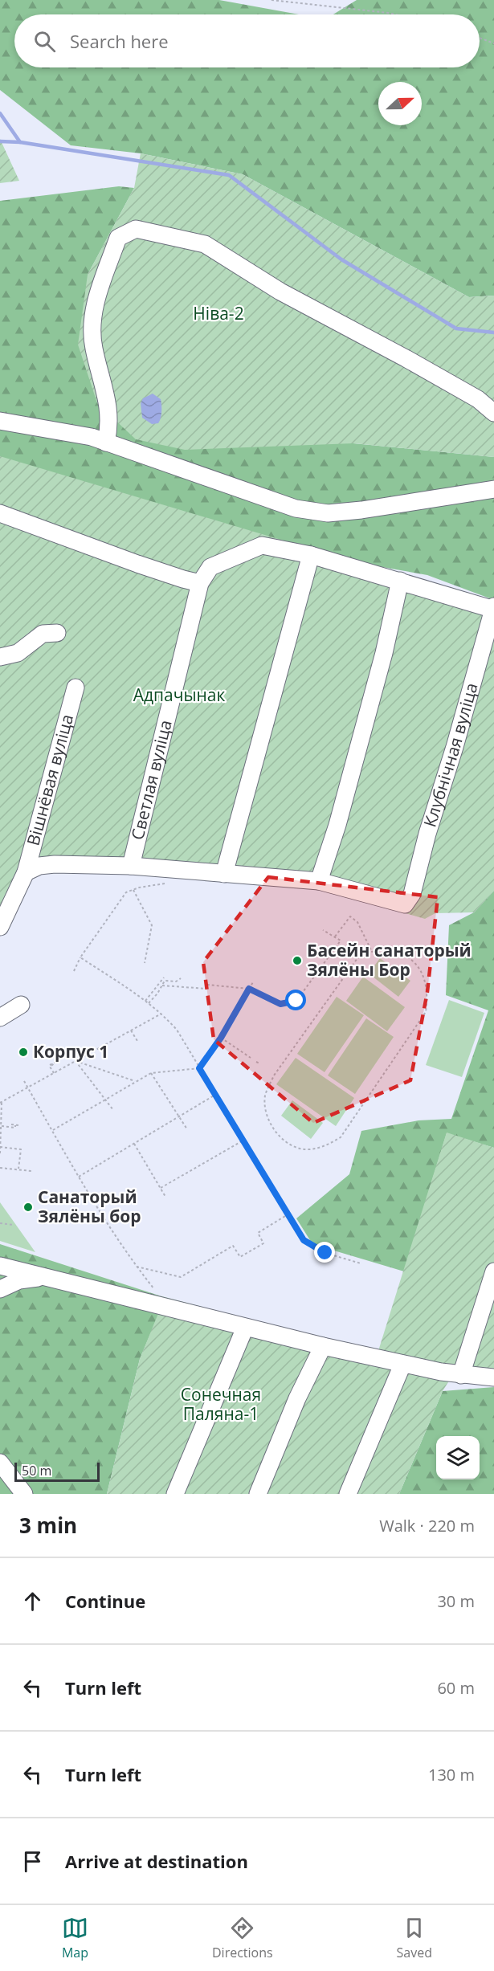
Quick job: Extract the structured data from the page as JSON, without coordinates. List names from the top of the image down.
{
  "streets": {
    "street": ["Клубнічная вуліца", "Вішнёвая вуліца", "Светлая вуліца"]
  },
  "parks": ["Ніва-2", "Адпачынак", "Сонечная Паляна-1"],
  "places": ["Басейн санаторый Зялёны Бор", "Корпус 1", "Санаторый Зялёны бор"],
  "scale_bar": "50 m",
  "north": "right",
  "page": {
    "search": "Search here",
    "scale": "50 m",
    "heading": ["3 min", "Walk · 220 m"],
    "list": [
      ["Continue", "30 m"],
      ["Turn left", "60 m"],
      ["Turn left", "130 m"],
      "Arrive at destination"
    ],
    "nav": ["Map", "Directions", "Saved"]
  }
}
